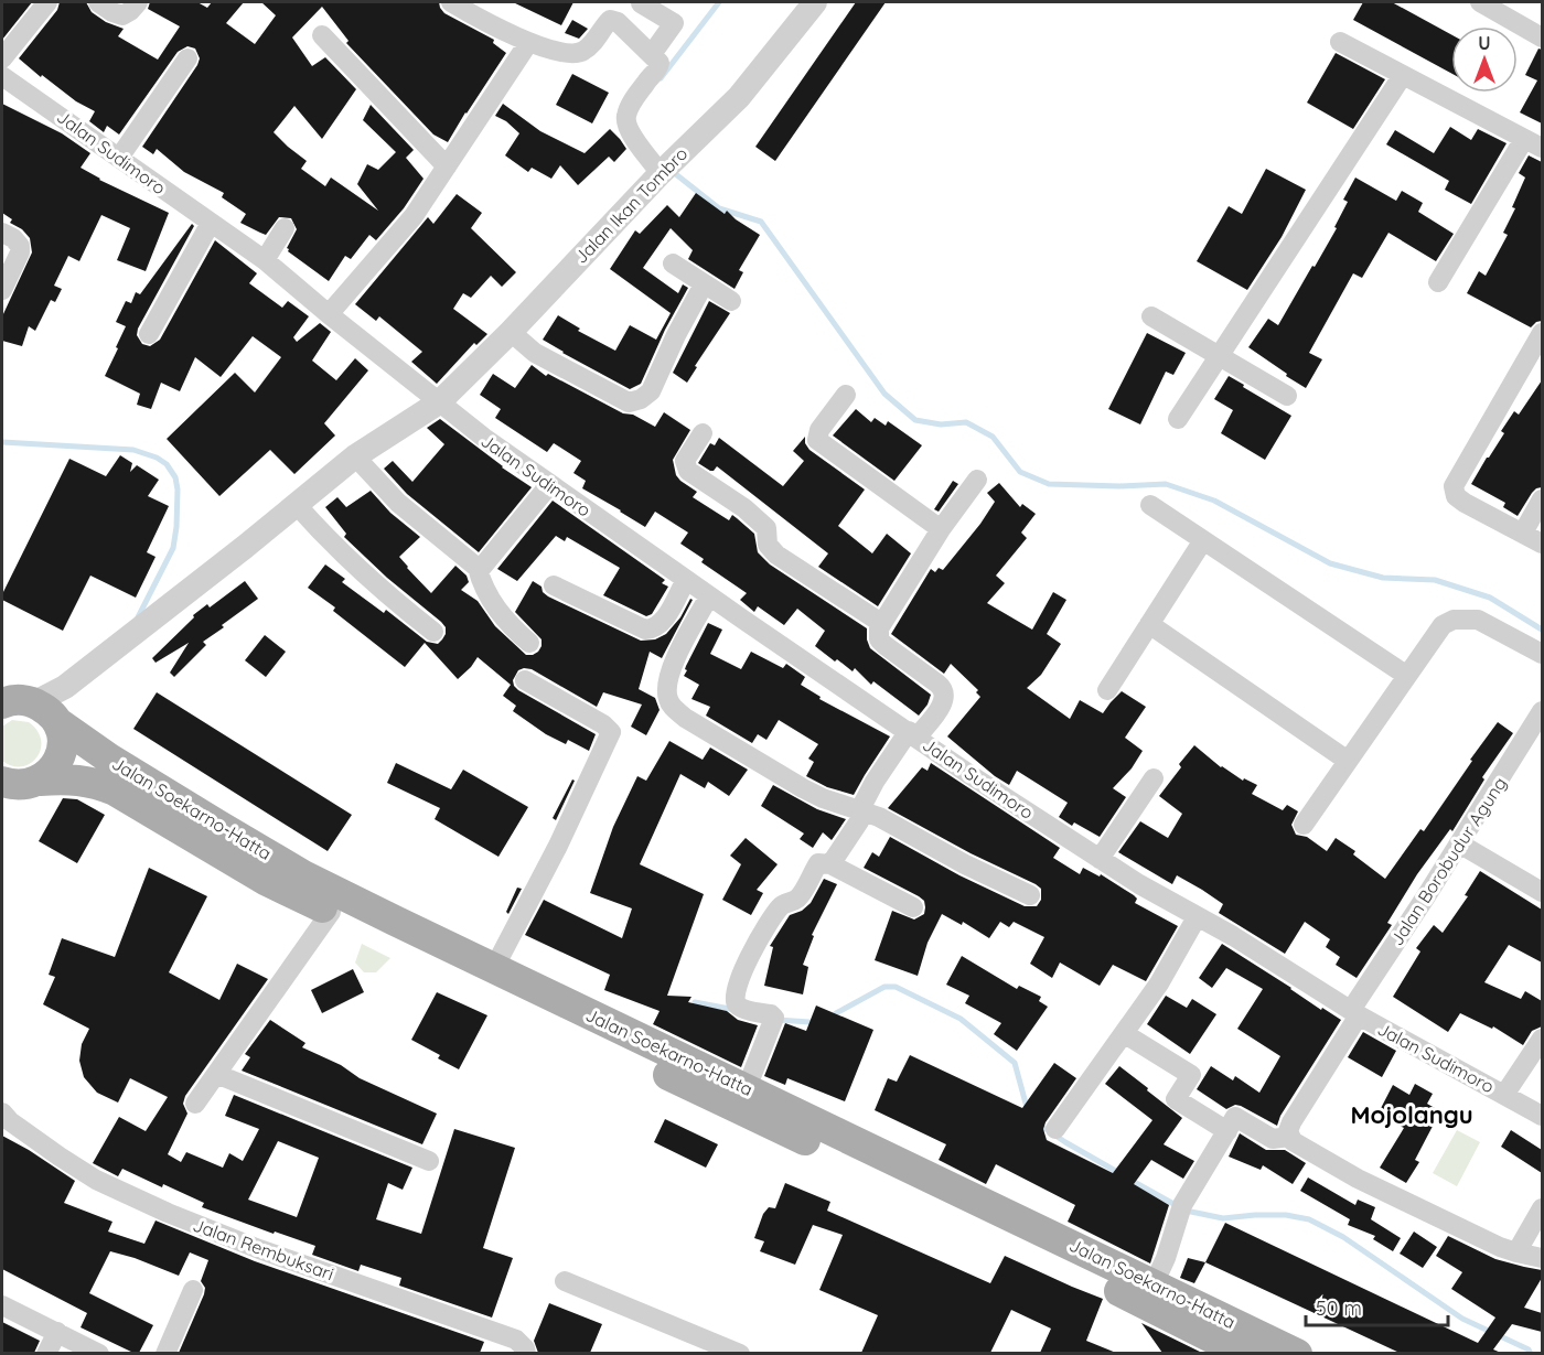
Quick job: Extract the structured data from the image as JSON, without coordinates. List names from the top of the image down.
{
  "streets": {
    "main road": ["Jalan Soekarno-Hatta"],
    "street": [
      "Jalan Sudimoro",
      "Jalan Ikan Tombro",
      "Jalan Borobudur Agung",
      "Jalan Rembuksari"
    ]
  },
  "crossings": [
    ["Jalan Sudimoro", "Jalan Ikan Tombro"],
    ["Jalan Sudimoro", "Jalan Borobudur Agung"]
  ],
  "districts": ["Mojolangu"],
  "scale_bar": "50 m",
  "north": "top"
}
